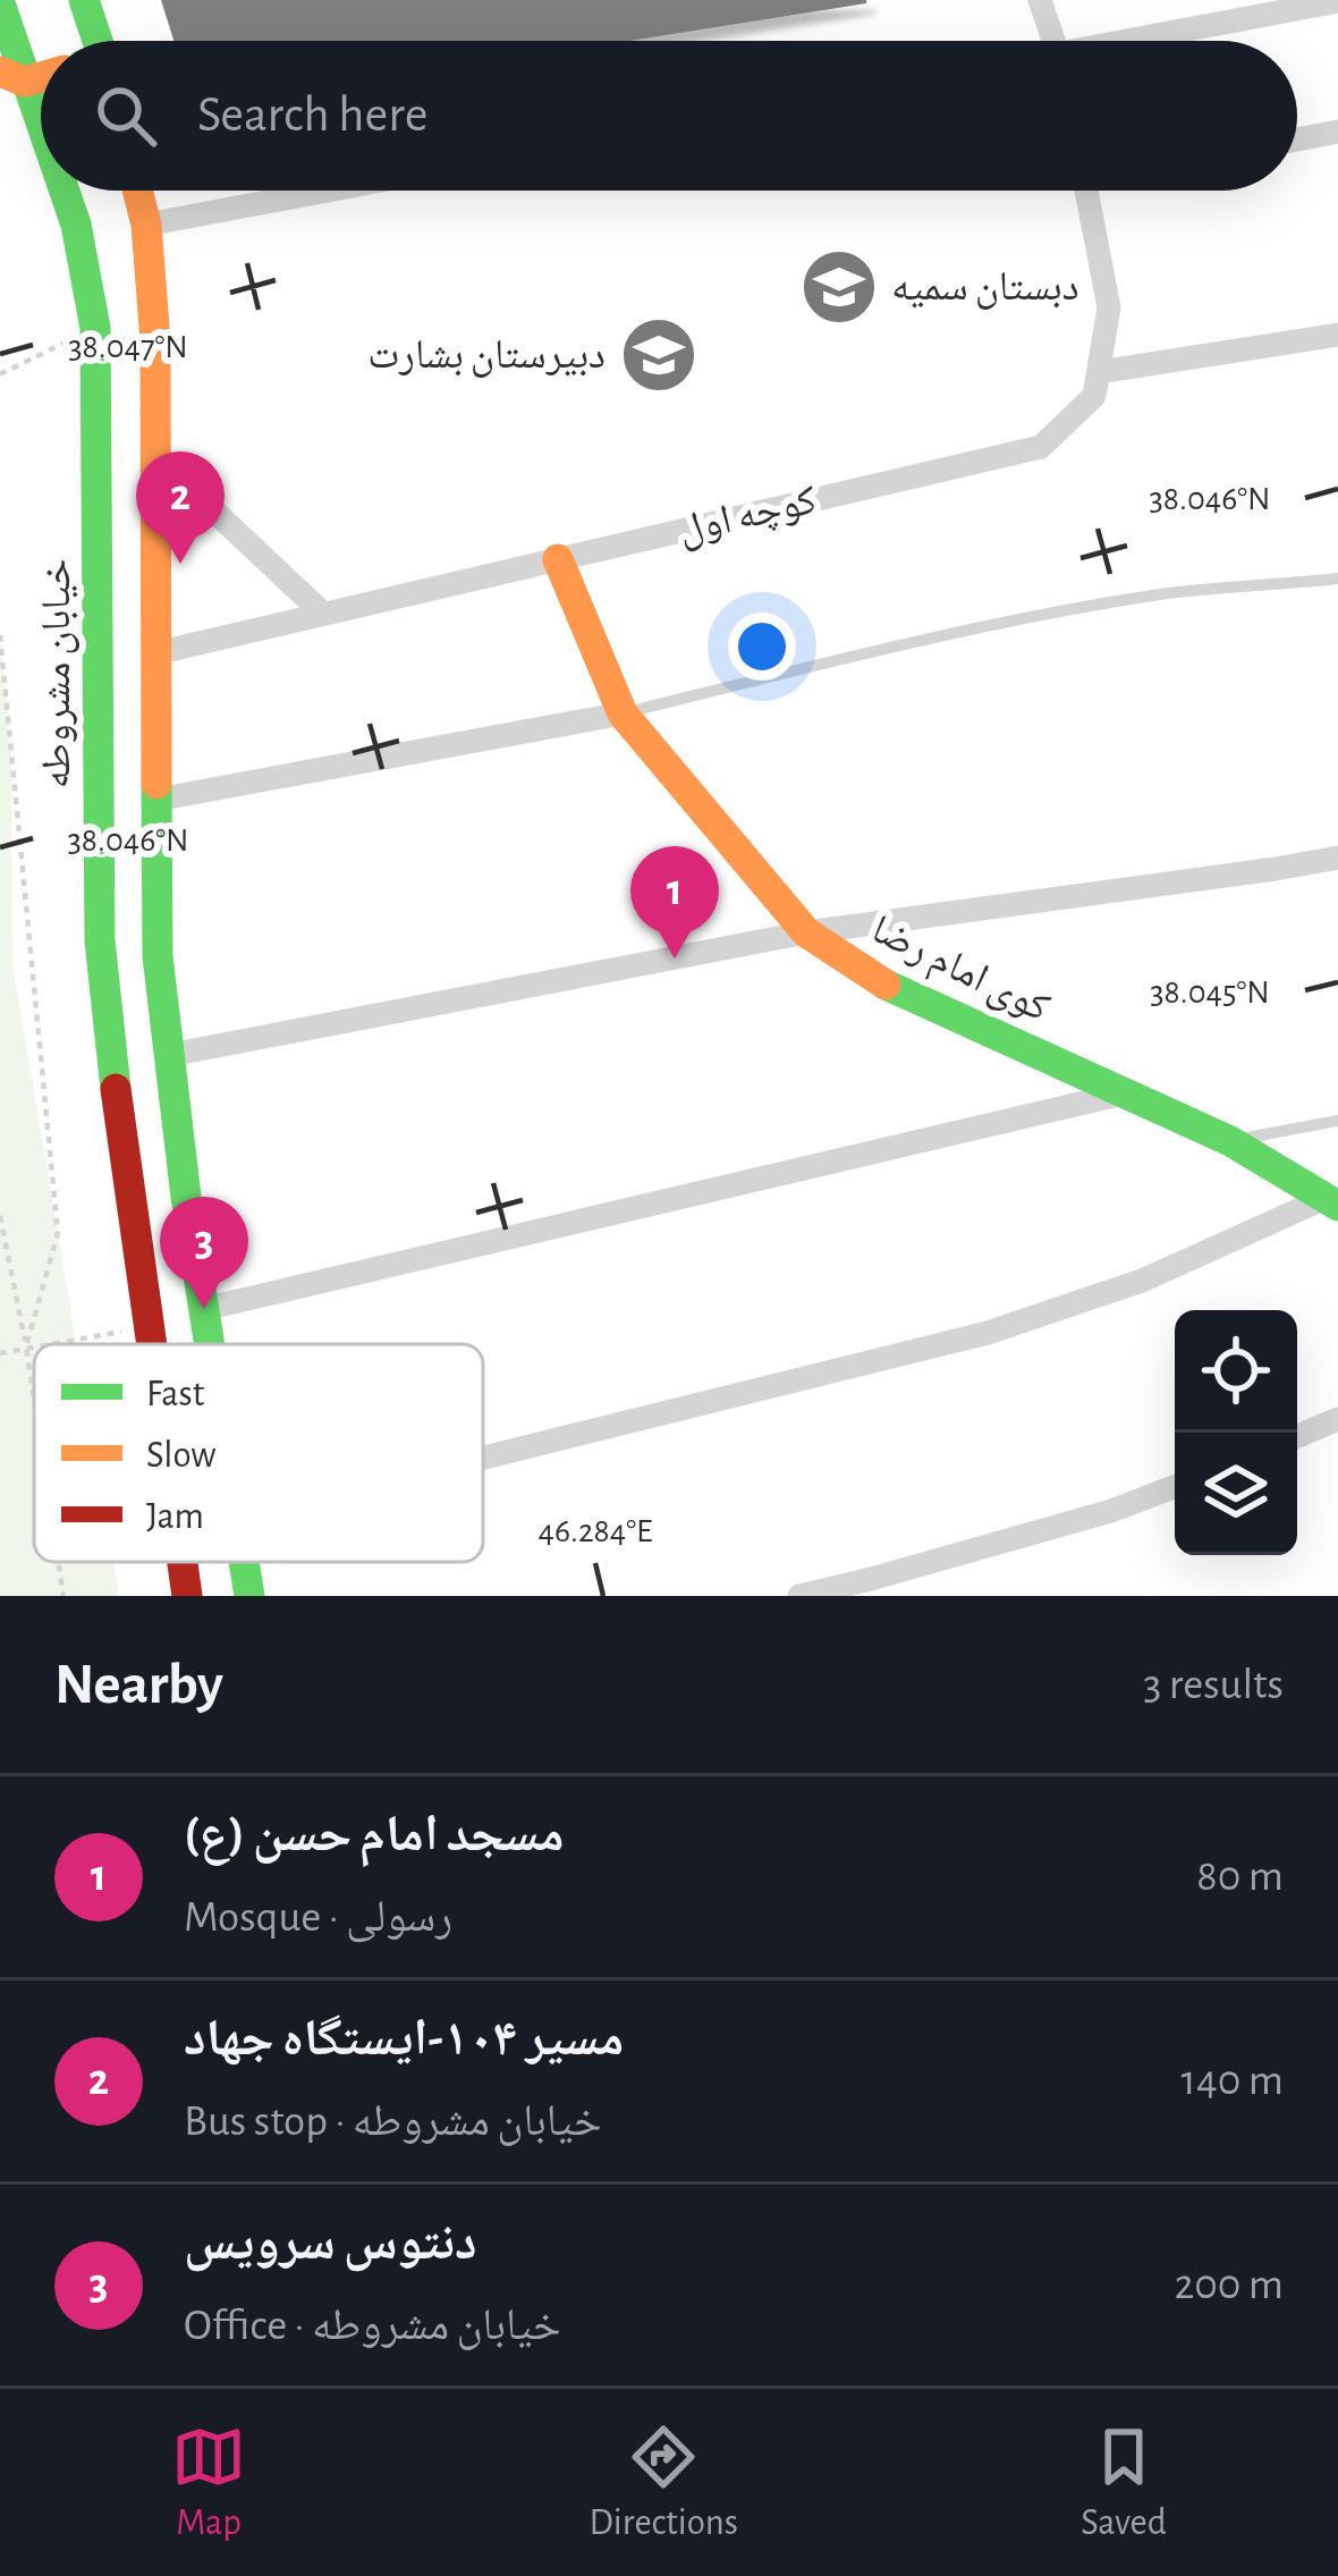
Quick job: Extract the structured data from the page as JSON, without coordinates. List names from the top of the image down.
{
  "streets": {
    "main road": ["خیابان مشروطه", "کوی امام رضا"],
    "street": ["کوچه اول"]
  },
  "crossings": [
    ["کوچه اول", "کوی امام رضا"]
  ],
  "places": {
    "school or university": ["دبستان سمیه", "دبیرستان بشارت"]
  },
  "legend": ["Fast", "Slow", "Jam"],
  "page": {
    "search": "Search here",
    "pins": ["2", "1", "3"],
    "heading": ["Nearby", "3 results"],
    "list": [
      {
        "mark": "1",
        "name": "مسجد امام حسن (ع)",
        "note": "Mosque · رسولی",
        "value": "80 m"
      },
      {
        "mark": "2",
        "name": "مسیر ۱۰۴-ایستگاه جهاد",
        "note": "Bus stop · خیابان مشروطه",
        "value": "140 m"
      },
      {
        "mark": "3",
        "name": "دنتوس سرویس",
        "note": "Office · خیابان مشروطه",
        "value": "200 m"
      }
    ],
    "nav": ["Map", "Directions", "Saved"]
  },
  "coordinates": [
    "38.047°N",
    "38.046°N",
    "38.045°N",
    "46.284°E"
  ]
}
